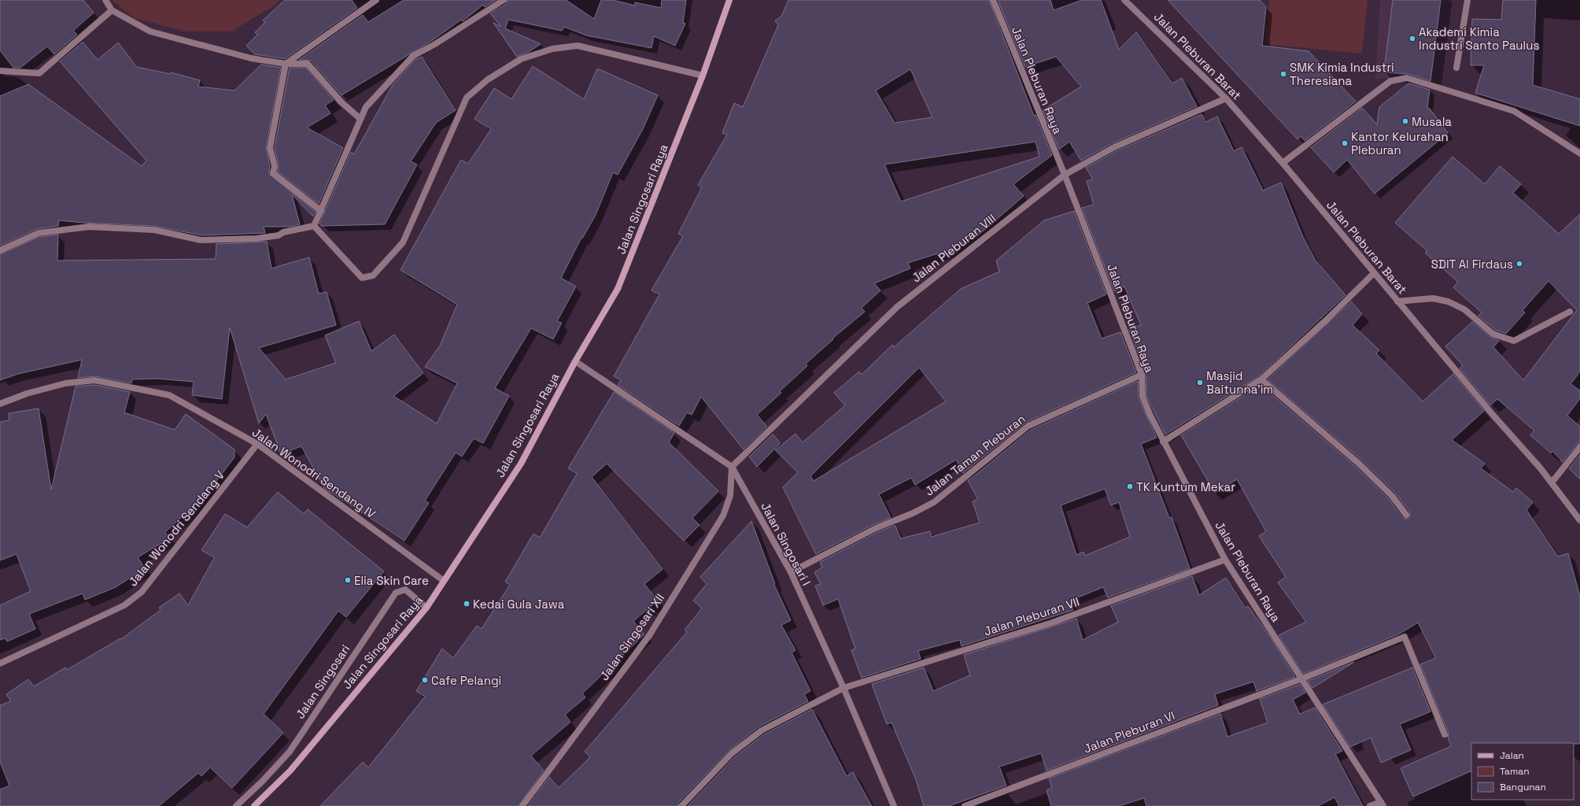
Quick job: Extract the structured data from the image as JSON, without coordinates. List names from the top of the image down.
{
  "streets": {
    "main road": ["Jalan Singosari Raya"],
    "street": [
      "Jalan Pleburan Barat",
      "Jalan Pleburan Raya",
      "Jalan Pleburan VIII",
      "Jalan Taman Pleburan",
      "Jalan Wonodri Sendang IV",
      "Jalan Wonodri Sendang V",
      "Jalan Singosari I",
      "Jalan Pleburan VII",
      "Jalan Singosari XII",
      "Jalan Singosari",
      "Jalan Pleburan VI"
    ]
  },
  "crossings": [
    ["Jalan Pleburan Barat", "Jalan Pleburan VIII"],
    ["Jalan Pleburan Raya", "Jalan Pleburan VIII"],
    ["Jalan Pleburan Raya", "Jalan Taman Pleburan"],
    ["Jalan Pleburan Raya", "Jalan Pleburan VII"],
    ["Jalan Pleburan Raya", "Jalan Pleburan VI"],
    ["Jalan Singosari Raya", "Jalan Wonodri Sendang IV"],
    ["Jalan Singosari Raya", "Jalan Singosari I"],
    ["Jalan Singosari Raya", "Jalan Singosari"],
    ["Jalan Pleburan VIII", "Jalan Singosari I"],
    ["Jalan Pleburan VIII", "Jalan Singosari XII"],
    ["Jalan Taman Pleburan", "Jalan Singosari I"],
    ["Jalan Wonodri Sendang IV", "Jalan Wonodri Sendang V"],
    ["Jalan Singosari I", "Jalan Pleburan VII"],
    ["Jalan Singosari I", "Jalan Singosari XII"]
  ],
  "places": [
    "Akademi Kimia Industri Santo Paulus",
    "SMK Kimia Industri Theresiana",
    "Musala",
    "Kantor Kelurahan Pleburan",
    "SDIT Al Firdaus",
    "Masjid Baitunna'im",
    "TK Kuntum Mekar",
    "Elia Skin Care",
    "Kedai Gula Jawa",
    "Cafe Pelangi"
  ],
  "legend": ["Jalan", "Taman", "Bangunan"]
}
